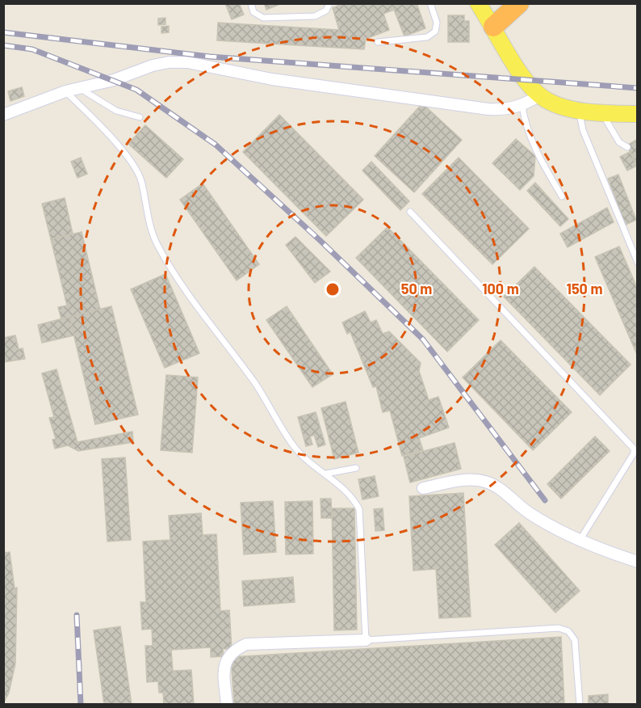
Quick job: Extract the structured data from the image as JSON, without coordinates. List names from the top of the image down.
{
  "rings": ["50 m", "100 m", "150 m"]
}
